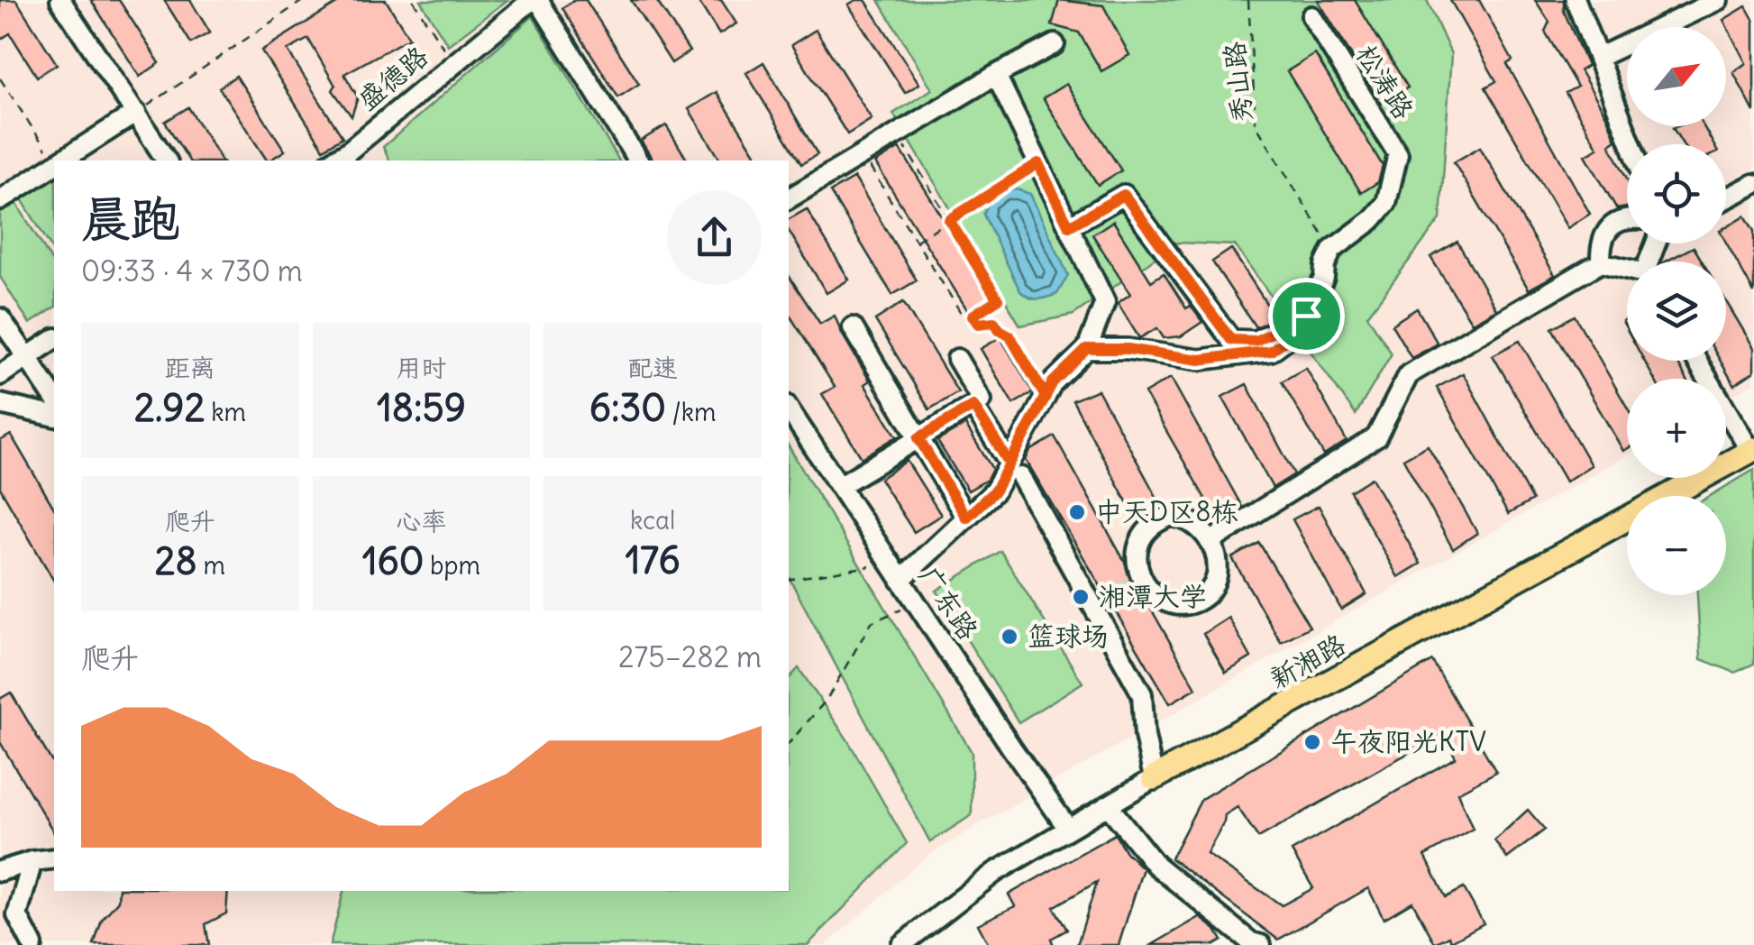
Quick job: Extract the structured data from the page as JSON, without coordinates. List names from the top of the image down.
{
  "streets": {
    "main road": ["新湘路"],
    "street": ["盛德路", "松涛路", "广东路"],
    "path": ["秀山路"]
  },
  "crossings": [
    ["秀山路", "松涛路"],
    ["广东路", "新湘路"]
  ],
  "places": [
    "中天D区8栋",
    "湘潭大学",
    "篮球场",
    "午夜阳光KTV"
  ],
  "north": "top right",
  "page": {
    "map_buttons": ["+", "−"],
    "heading": ["晨跑", "09:33 · 4 × 730 m"],
    "stats": [
      ["距离", "2.92 km"],
      ["用时", "18:59"],
      ["配速", "6:30 /km"],
      ["爬升", "28 m"],
      ["心率", "160 bpm"],
      ["kcal", "176"]
    ],
    "chart": ["爬升", "275–282 m"]
  }
}
